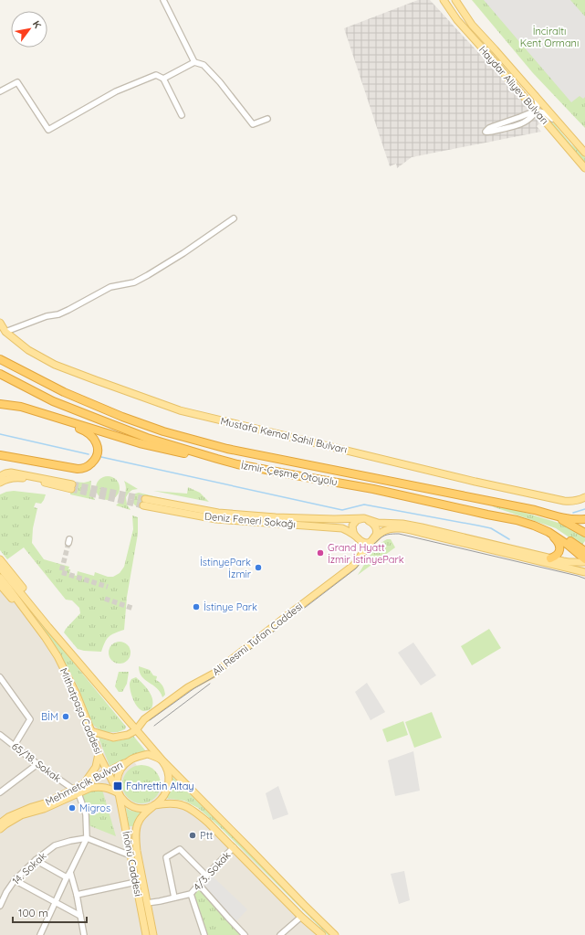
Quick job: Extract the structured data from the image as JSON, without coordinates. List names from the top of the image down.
{
  "streets": {
    "highway": ["İzmir-Çeşme Otoyolu"],
    "main road": [
      "Haydar Aliyev Bulvarı",
      "Mustafa Kemal Sahil Bulvarı",
      "Deniz Feneri Sokağı",
      "Ali Resmi Tufan Caddesi",
      "Mithatpaşa Caddesi",
      "Mehmetçik Bulvarı",
      "İnönü Caddesi"
    ],
    "street": ["65/18. Sokak", "14. Sokak", "4/3. Sokak"]
  },
  "crossings": [
    ["Deniz Feneri Sokağı", "Ali Resmi Tufan Caddesi"],
    ["Ali Resmi Tufan Caddesi", "Mithatpaşa Caddesi"],
    ["Mithatpaşa Caddesi", "Mehmetçik Bulvarı"],
    ["Mithatpaşa Caddesi", "İnönü Caddesi"],
    ["65/18. Sokak", "Mehmetçik Bulvarı"],
    ["Mehmetçik Bulvarı", "İnönü Caddesi"],
    ["İnönü Caddesi", "4/3. Sokak"]
  ],
  "parks": ["İnciraltı Kent Ormanı"],
  "places": {
    "other": [
      "Grand Hyatt İzmir İstinyePark",
      "İstinyePark İzmir",
      "İstinye Park",
      "BİM",
      "Migros",
      "Ptt"
    ],
    "transit": ["Fahrettin Altay"]
  },
  "scale_bar": "100 m",
  "north": "top right"
}
